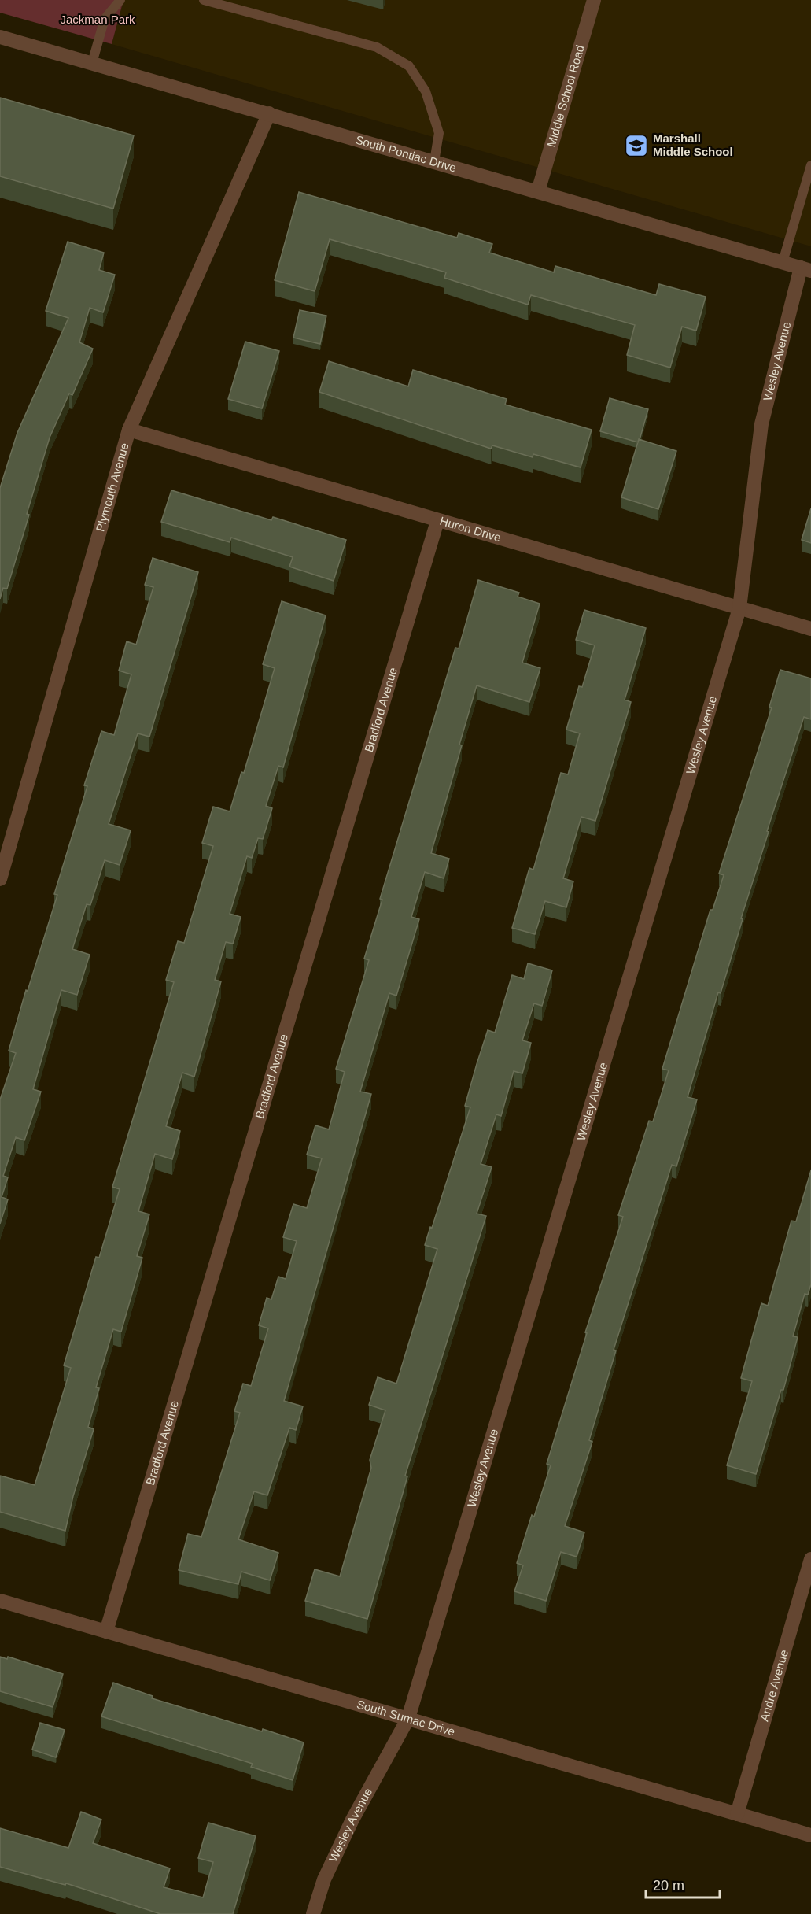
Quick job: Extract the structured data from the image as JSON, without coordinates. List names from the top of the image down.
{
  "streets": {
    "street": [
      "Middle School Road",
      "South Pontiac Drive",
      "Wesley Avenue",
      "Plymouth Avenue",
      "Huron Drive",
      "Bradford Avenue",
      "Andre Avenue",
      "South Sumac Drive"
    ]
  },
  "crossings": [
    ["Middle School Road", "South Pontiac Drive"],
    ["South Pontiac Drive", "Wesley Avenue"],
    ["South Pontiac Drive", "Plymouth Avenue"],
    ["Wesley Avenue", "Huron Drive"],
    ["Wesley Avenue", "South Sumac Drive"],
    ["Plymouth Avenue", "Huron Drive"],
    ["Huron Drive", "Bradford Avenue"],
    ["Bradford Avenue", "South Sumac Drive"],
    ["Andre Avenue", "South Sumac Drive"]
  ],
  "parks": ["Jackman Park"],
  "places": {
    "school or university": ["Marshall Middle School"]
  },
  "scale_bar": "20 m"
}
